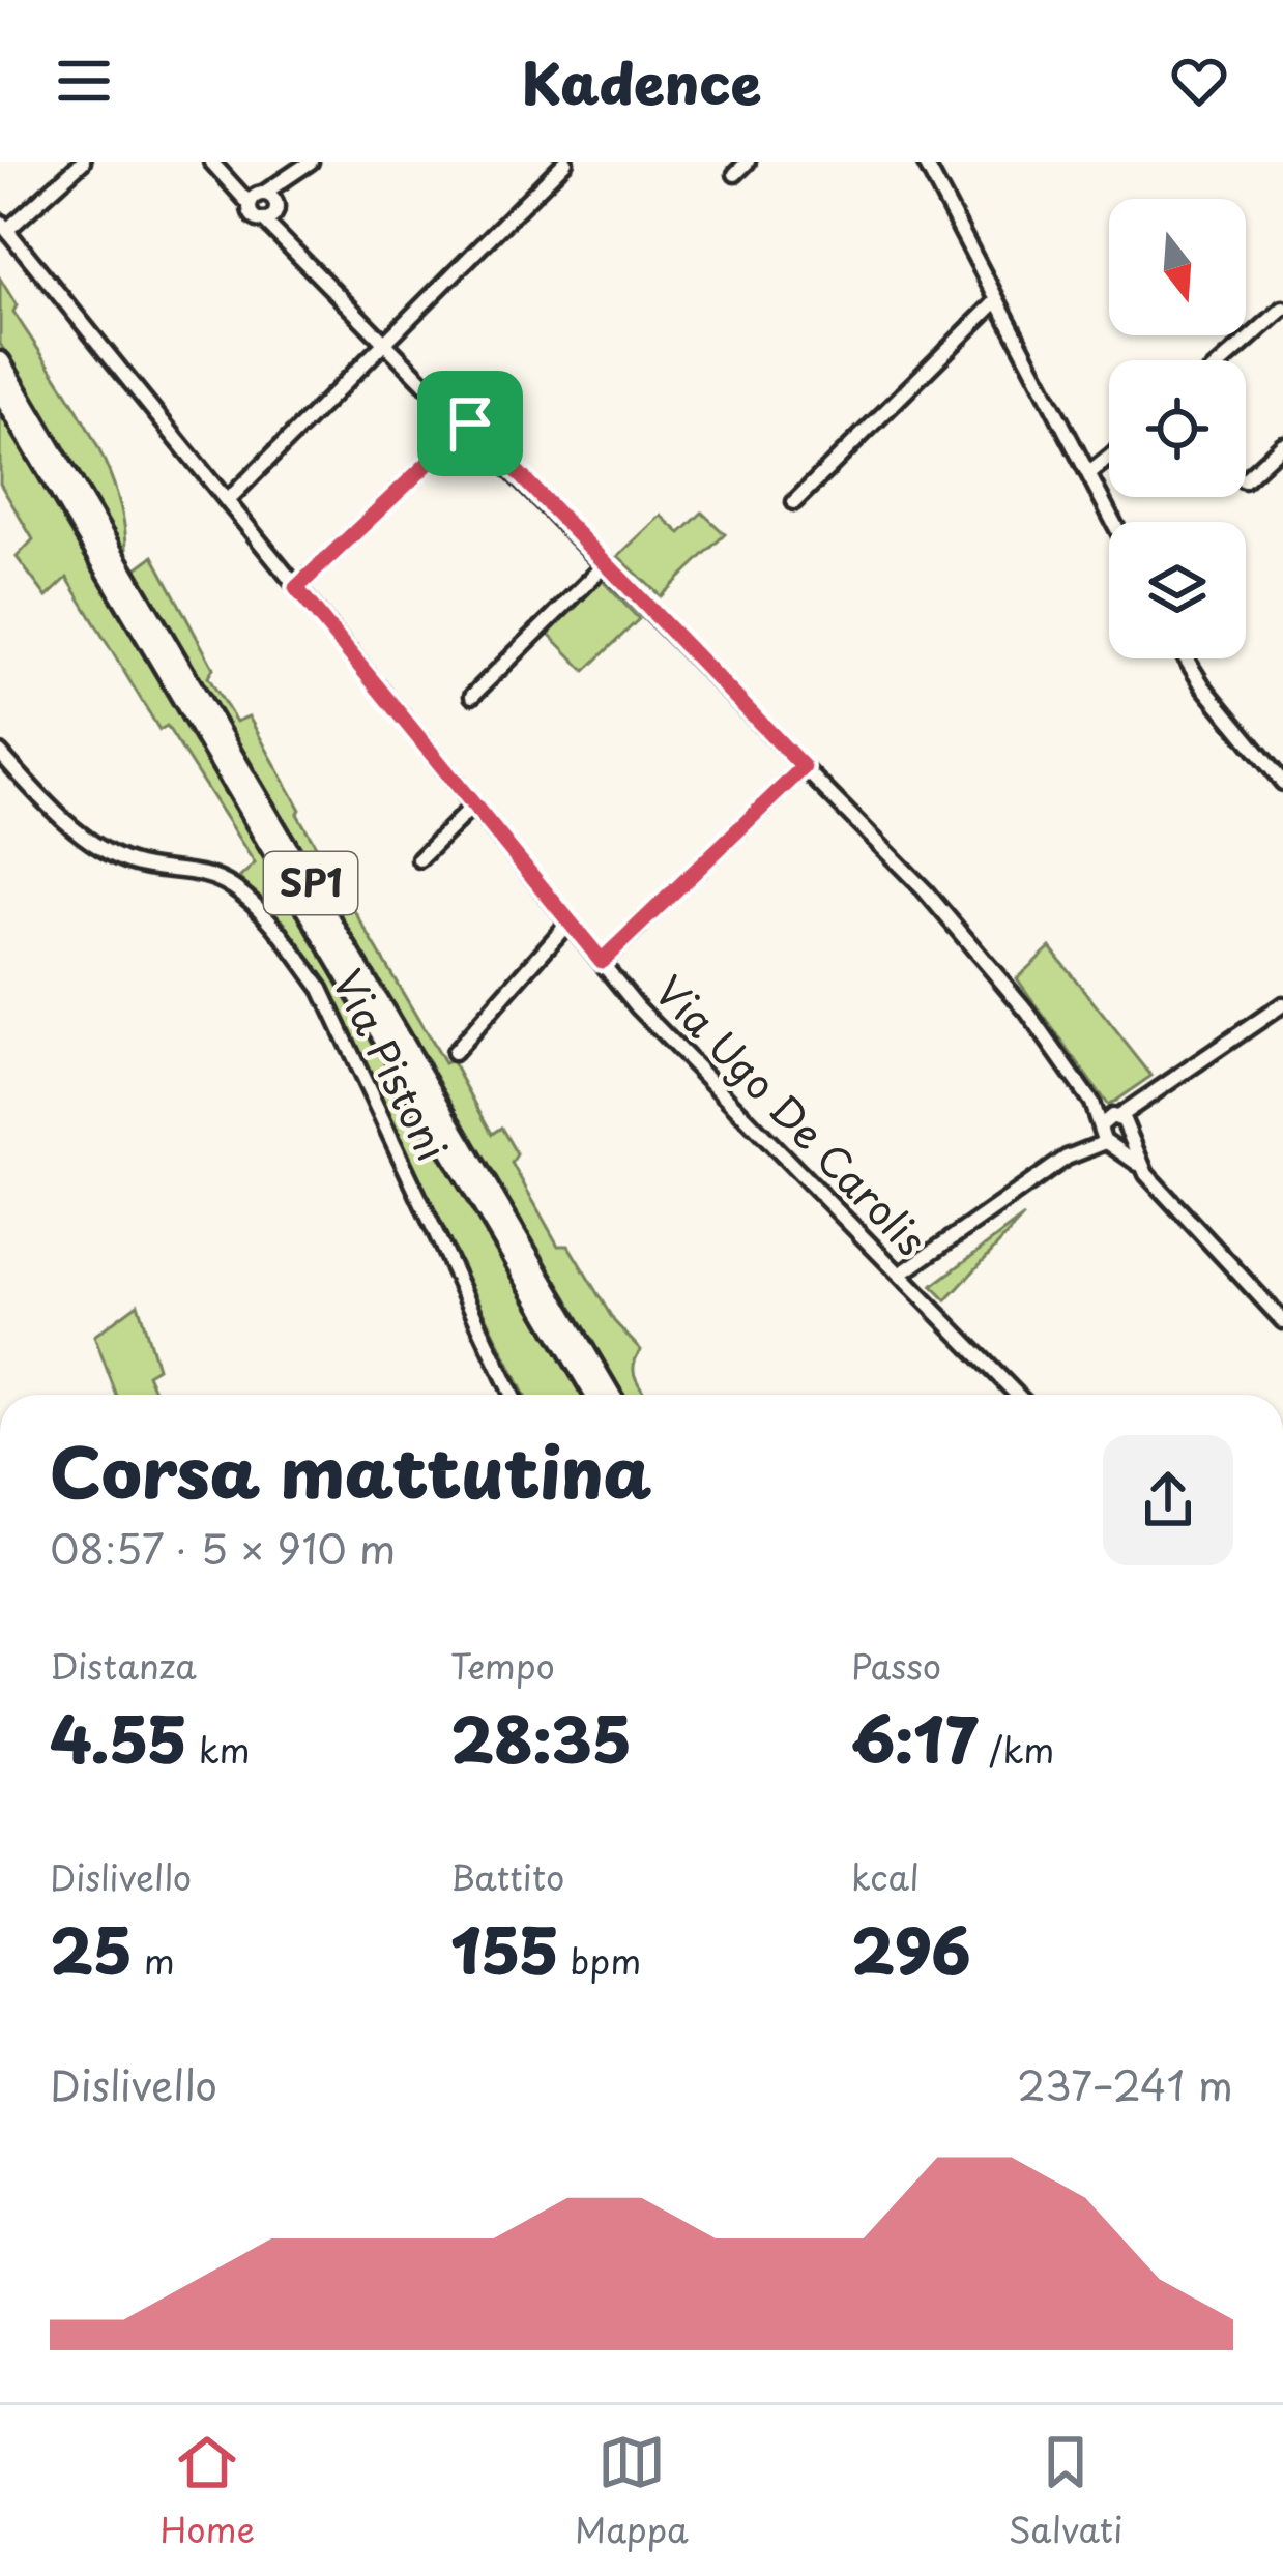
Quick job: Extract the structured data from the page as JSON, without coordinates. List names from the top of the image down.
{
  "streets": {
    "highway": ["SP1"],
    "street": ["Via Pistoni", "Via Ugo De Carolis"]
  },
  "north": "bottom",
  "page": {
    "header": "Kadence",
    "heading": ["Corsa mattutina", "08:57 · 5 × 910 m"],
    "stats": [
      ["Distanza", "4.55 km"],
      ["Tempo", "28:35"],
      ["Passo", "6:17 /km"],
      ["Dislivello", "25 m"],
      ["Battito", "155 bpm"],
      ["kcal", "296"]
    ],
    "chart": ["Dislivello", "237–241 m"],
    "tabs": ["Home", "Mappa", "Salvati"]
  }
}
